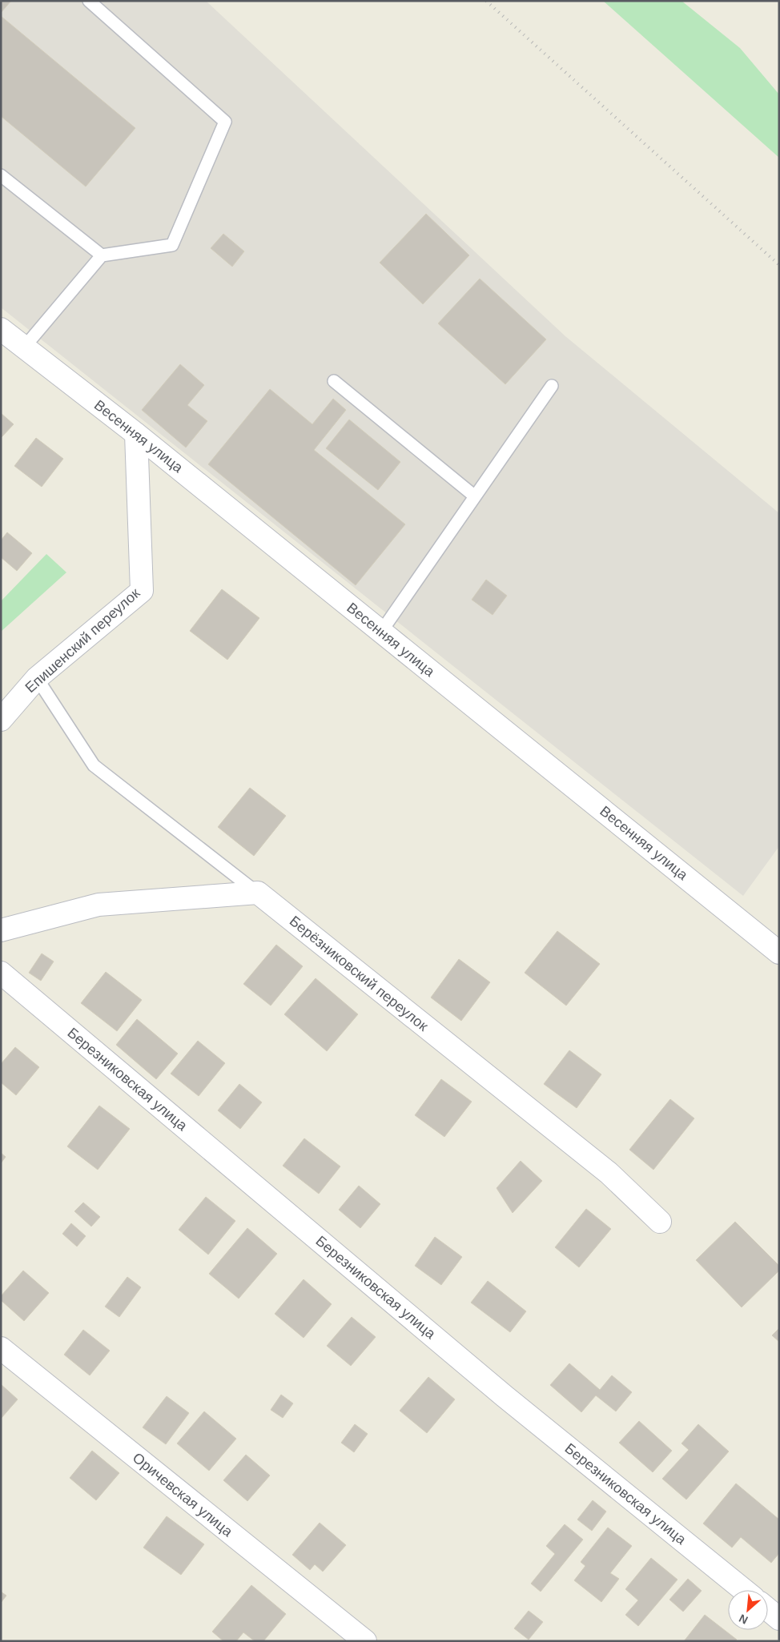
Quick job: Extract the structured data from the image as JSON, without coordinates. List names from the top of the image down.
{
  "streets": {
    "street": [
      "Весенняя улица",
      "Епишенский переулок",
      "Берёзниковский переулок",
      "Березниковская улица",
      "Оричевская улица"
    ]
  },
  "crossings": [
    ["Весенняя улица", "Епишенский переулок"]
  ],
  "north": "bottom left"
}
